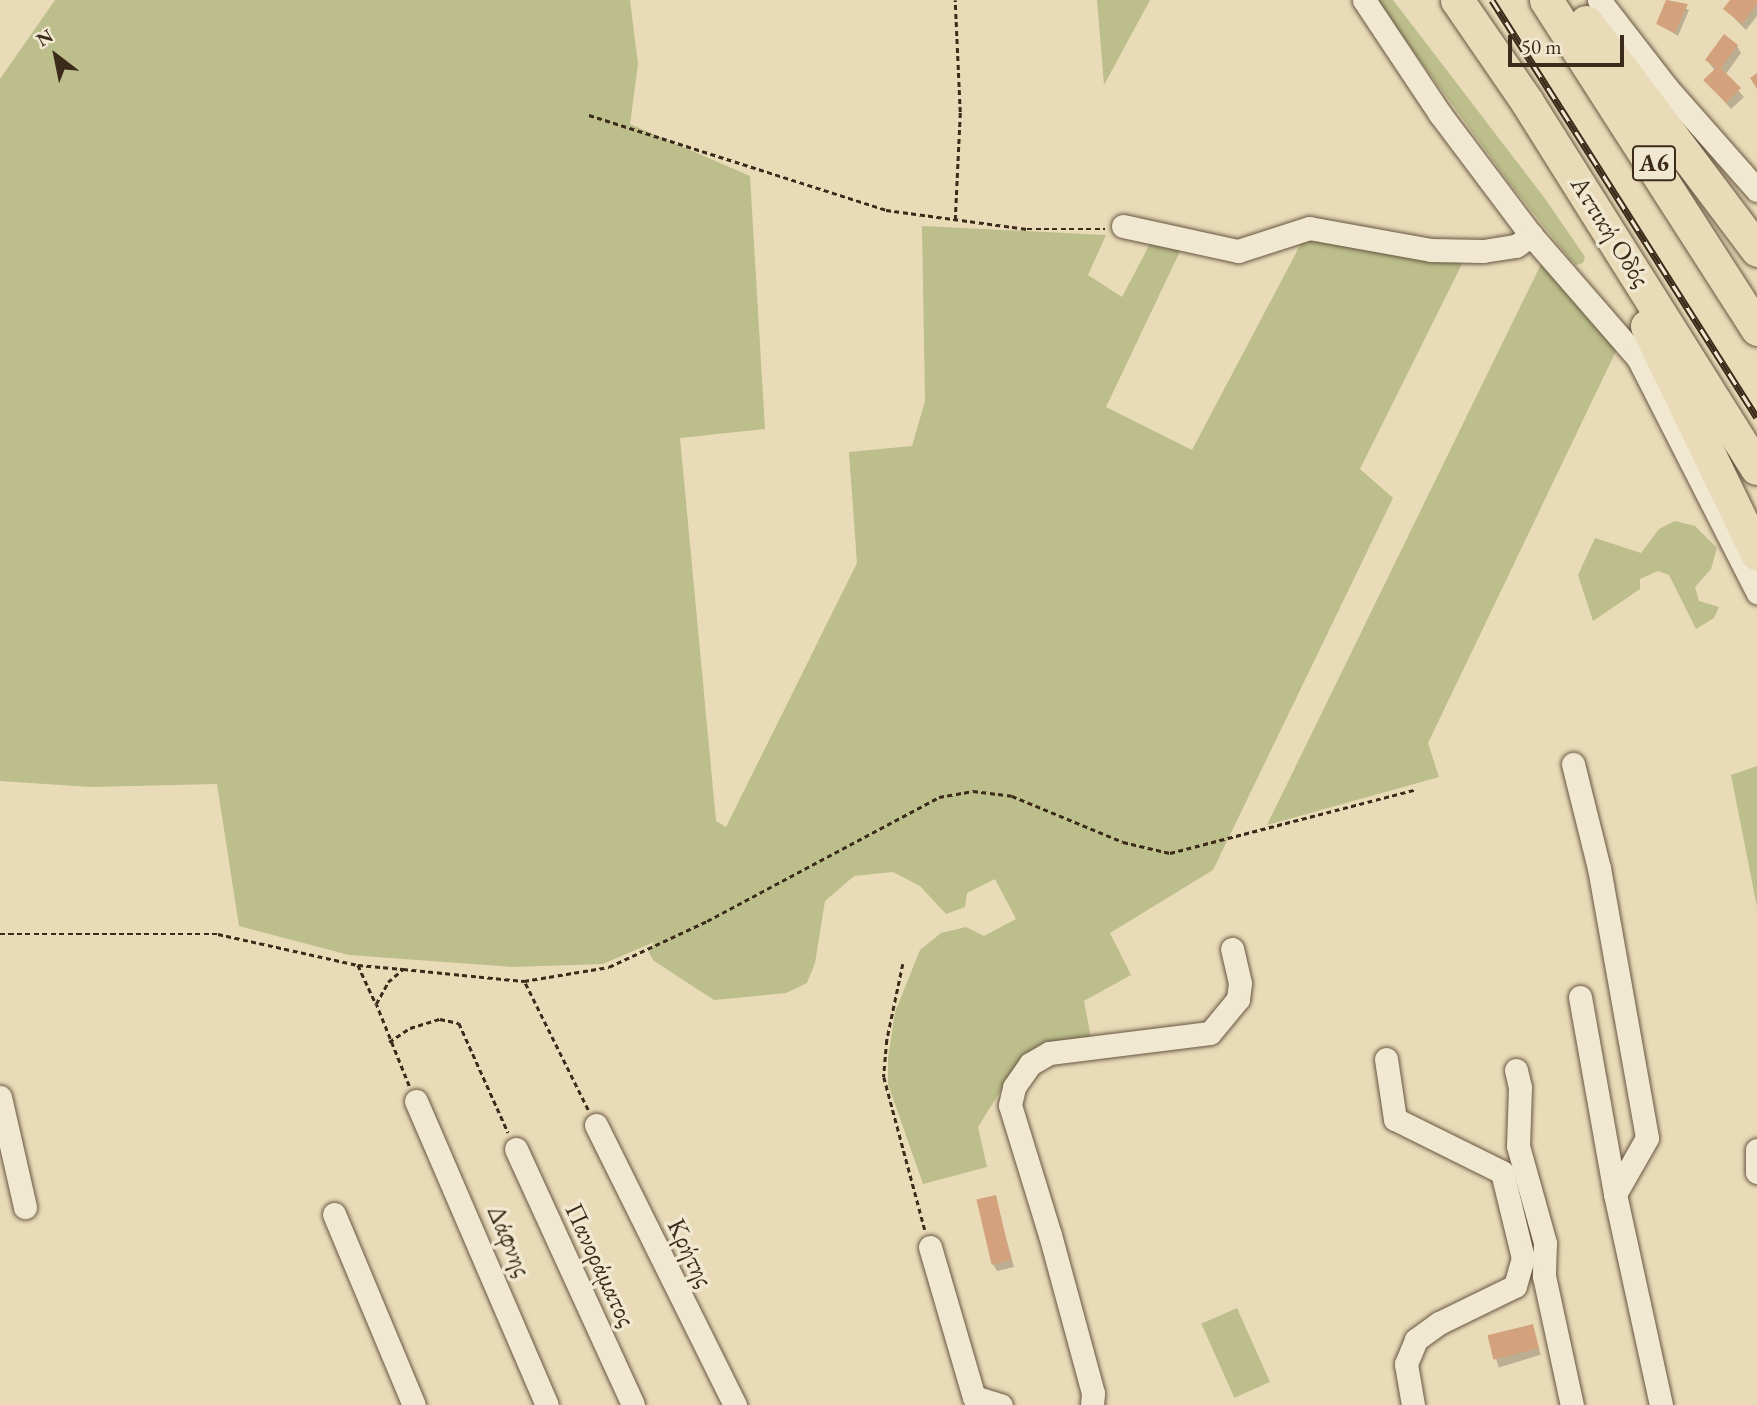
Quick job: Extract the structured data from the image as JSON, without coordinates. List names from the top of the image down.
{
  "streets": {
    "highway": ["Α6", "Αττική Οδός"],
    "street": ["Δάφνης", "Κρήτης", "Πανοράματος"]
  },
  "scale_bar": "50 m",
  "north": "top left"
}
